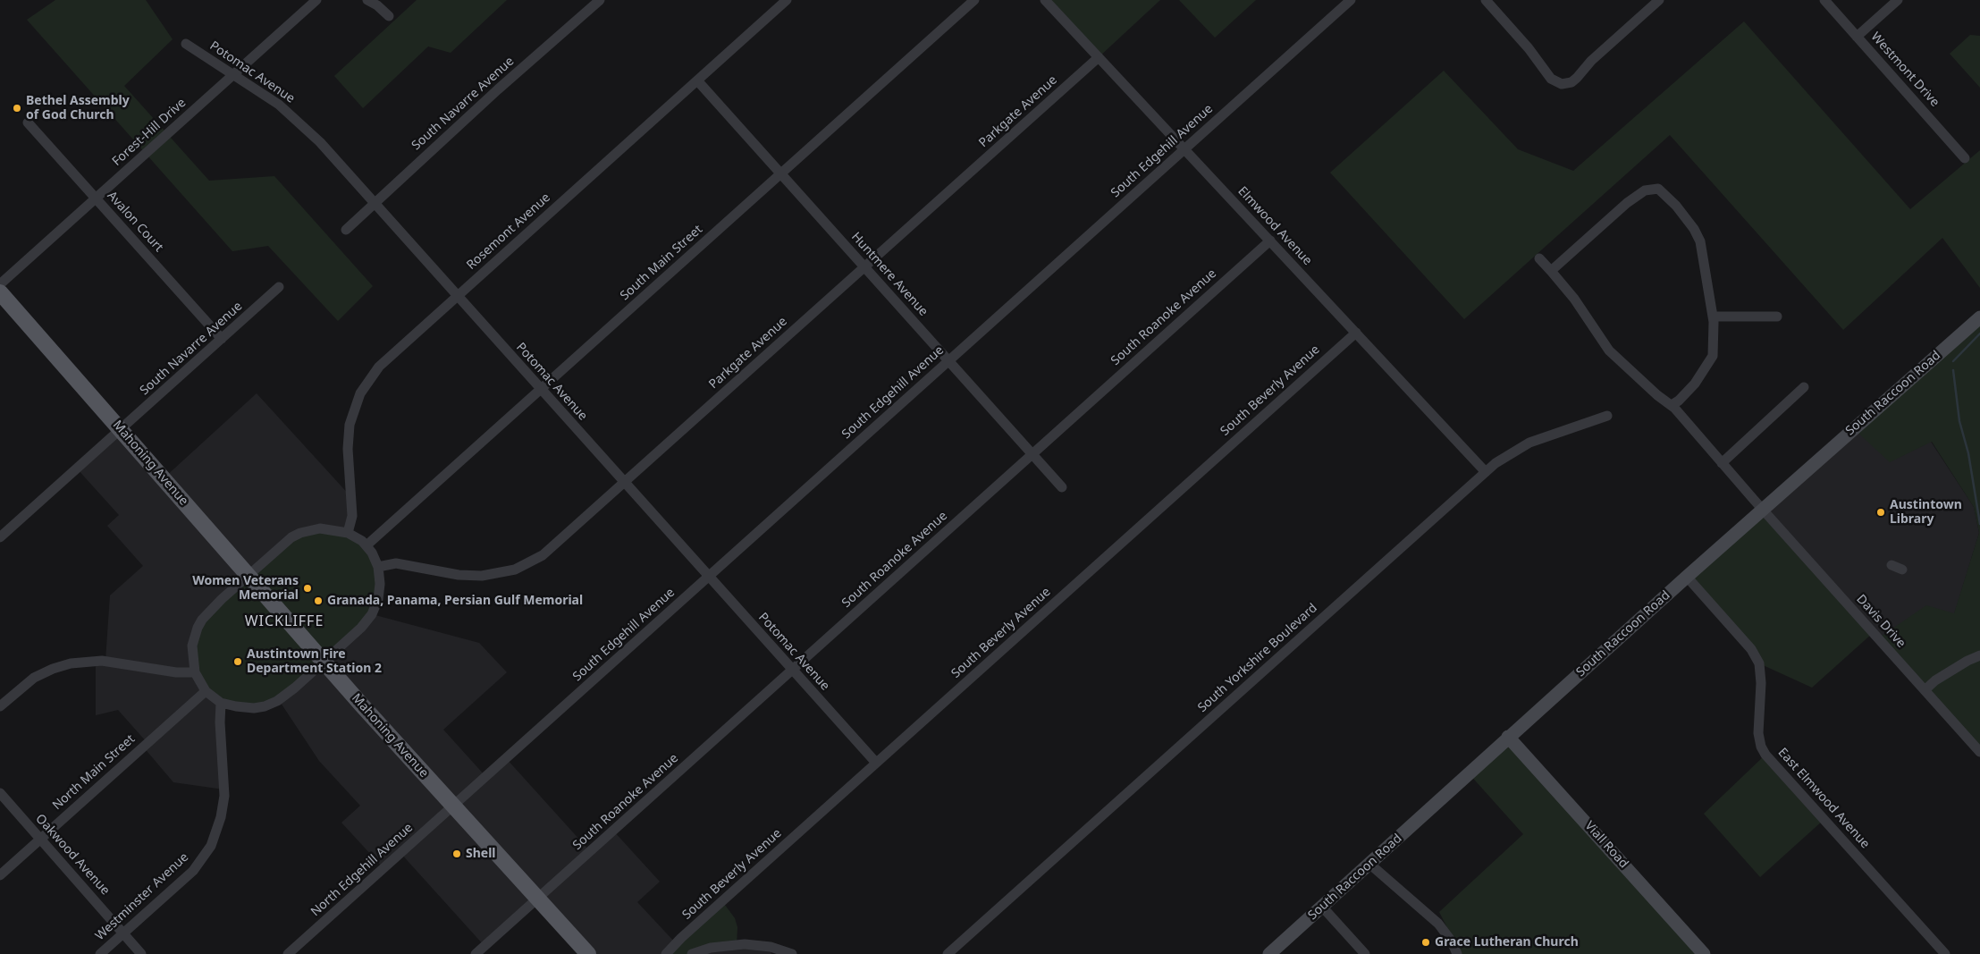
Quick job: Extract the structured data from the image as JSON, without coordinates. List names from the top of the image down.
{
  "streets": {
    "main road": ["Mahoning Avenue"],
    "street": [
      "Westmont Drive",
      "Potomac Avenue",
      "South Navarre Avenue",
      "Parkgate Avenue",
      "Forest-Hill Drive",
      "South Edgehill Avenue",
      "Avalon Court",
      "Elmwood Avenue",
      "Rosemont Avenue",
      "South Main Street",
      "Huntmere Avenue",
      "South Roanoke Avenue",
      "South Beverly Avenue",
      "South Raccoon Road",
      "Davis Drive",
      "South Yorkshire Boulevard",
      "North Main Street",
      "East Elmwood Avenue",
      "Viall Road",
      "Oakwood Avenue",
      "North Edgehill Avenue",
      "Westminster Avenue"
    ]
  },
  "crossings": [
    ["Potomac Avenue", "South Navarre Avenue"],
    ["Potomac Avenue", "Parkgate Avenue"],
    ["Potomac Avenue", "Forest-Hill Drive"],
    ["Potomac Avenue", "South Edgehill Avenue"],
    ["Potomac Avenue", "Rosemont Avenue"],
    ["Potomac Avenue", "South Main Street"],
    ["Potomac Avenue", "South Roanoke Avenue"],
    ["Potomac Avenue", "South Beverly Avenue"],
    ["South Navarre Avenue", "Avalon Court"],
    ["South Navarre Avenue", "Mahoning Avenue"],
    ["Parkgate Avenue", "Elmwood Avenue"],
    ["Parkgate Avenue", "Rosemont Avenue"],
    ["Parkgate Avenue", "South Main Street"],
    ["Parkgate Avenue", "Huntmere Avenue"],
    ["Parkgate Avenue", "Mahoning Avenue"],
    ["Forest-Hill Drive", "Avalon Court"],
    ["South Edgehill Avenue", "Elmwood Avenue"],
    ["South Edgehill Avenue", "Huntmere Avenue"],
    ["South Edgehill Avenue", "Mahoning Avenue"],
    ["South Edgehill Avenue", "North Edgehill Avenue"],
    ["Elmwood Avenue", "South Roanoke Avenue"],
    ["Elmwood Avenue", "South Beverly Avenue"],
    ["Elmwood Avenue", "South Yorkshire Boulevard"],
    ["Rosemont Avenue", "South Main Street"],
    ["Rosemont Avenue", "Huntmere Avenue"],
    ["Rosemont Avenue", "Mahoning Avenue"],
    ["South Main Street", "Huntmere Avenue"],
    ["South Main Street", "Mahoning Avenue"],
    ["Huntmere Avenue", "South Roanoke Avenue"],
    ["South Roanoke Avenue", "Mahoning Avenue"],
    ["South Raccoon Road", "Davis Drive"],
    ["South Raccoon Road", "East Elmwood Avenue"],
    ["South Raccoon Road", "Viall Road"],
    ["Mahoning Avenue", "North Main Street"],
    ["Mahoning Avenue", "North Edgehill Avenue"],
    ["Mahoning Avenue", "Westminster Avenue"],
    ["North Main Street", "Oakwood Avenue"],
    ["North Main Street", "Westminster Avenue"],
    ["Oakwood Avenue", "Westminster Avenue"]
  ],
  "districts": ["WICKLIFFE"],
  "places": [
    "Bethel Assembly of God Church",
    "Austintown Library",
    "Women Veterans Memorial",
    "Granada, Panama, Persian Gulf Memorial",
    "Austintown Fire Department Station 2",
    "Shell",
    "Grace Lutheran Church"
  ]
}
